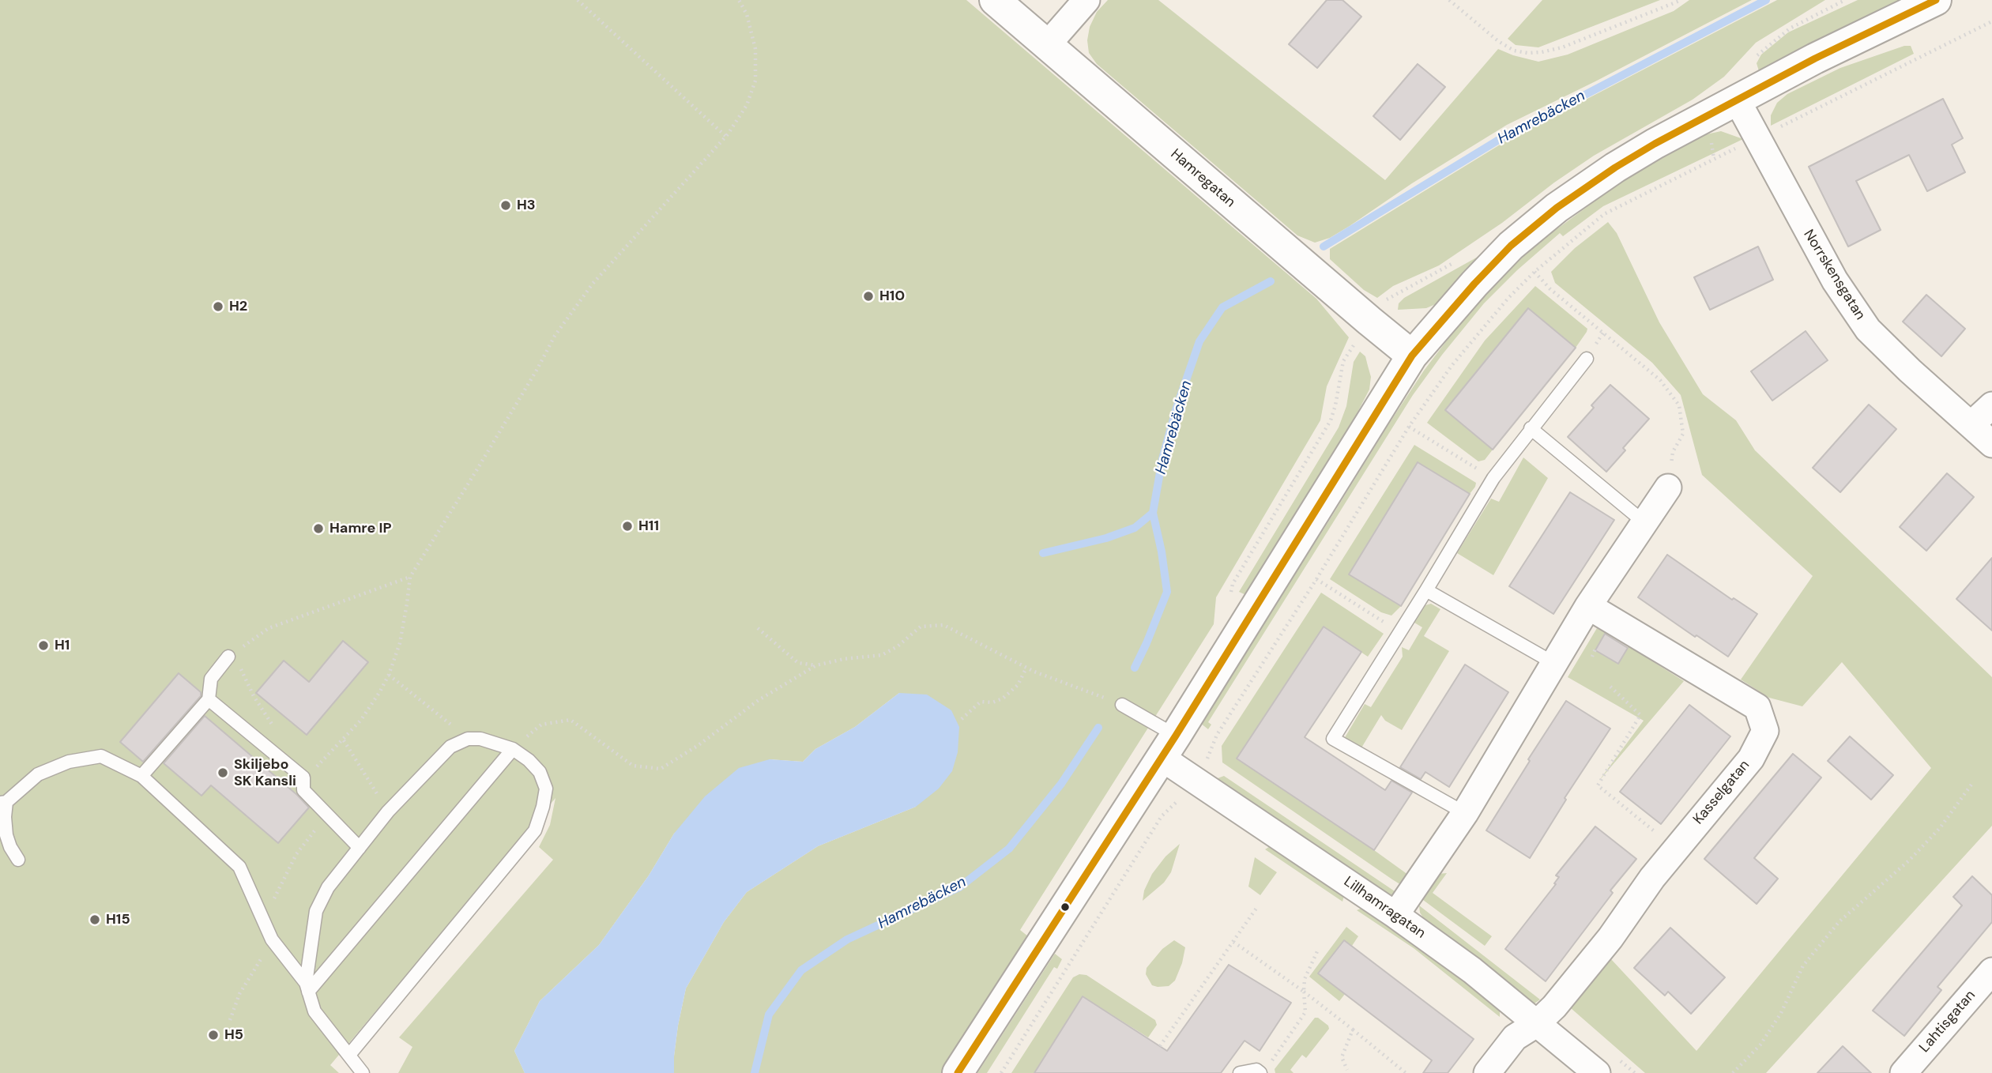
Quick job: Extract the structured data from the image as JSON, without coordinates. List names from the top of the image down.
{
  "streets": {
    "street": [
      "Hamregatan",
      "Norrskensgatan",
      "Kasselgatan",
      "Lillhamragatan",
      "Lahtisgatan"
    ]
  },
  "crossings": [
    ["Kasselgatan", "Lillhamragatan"]
  ],
  "water": ["Hamrebäcken"],
  "places": [
    "H3",
    "H10",
    "H2",
    "H11",
    "Hamre IP",
    "H1",
    "Skiljebo SK Kansli",
    "H15",
    "H5"
  ]
}
